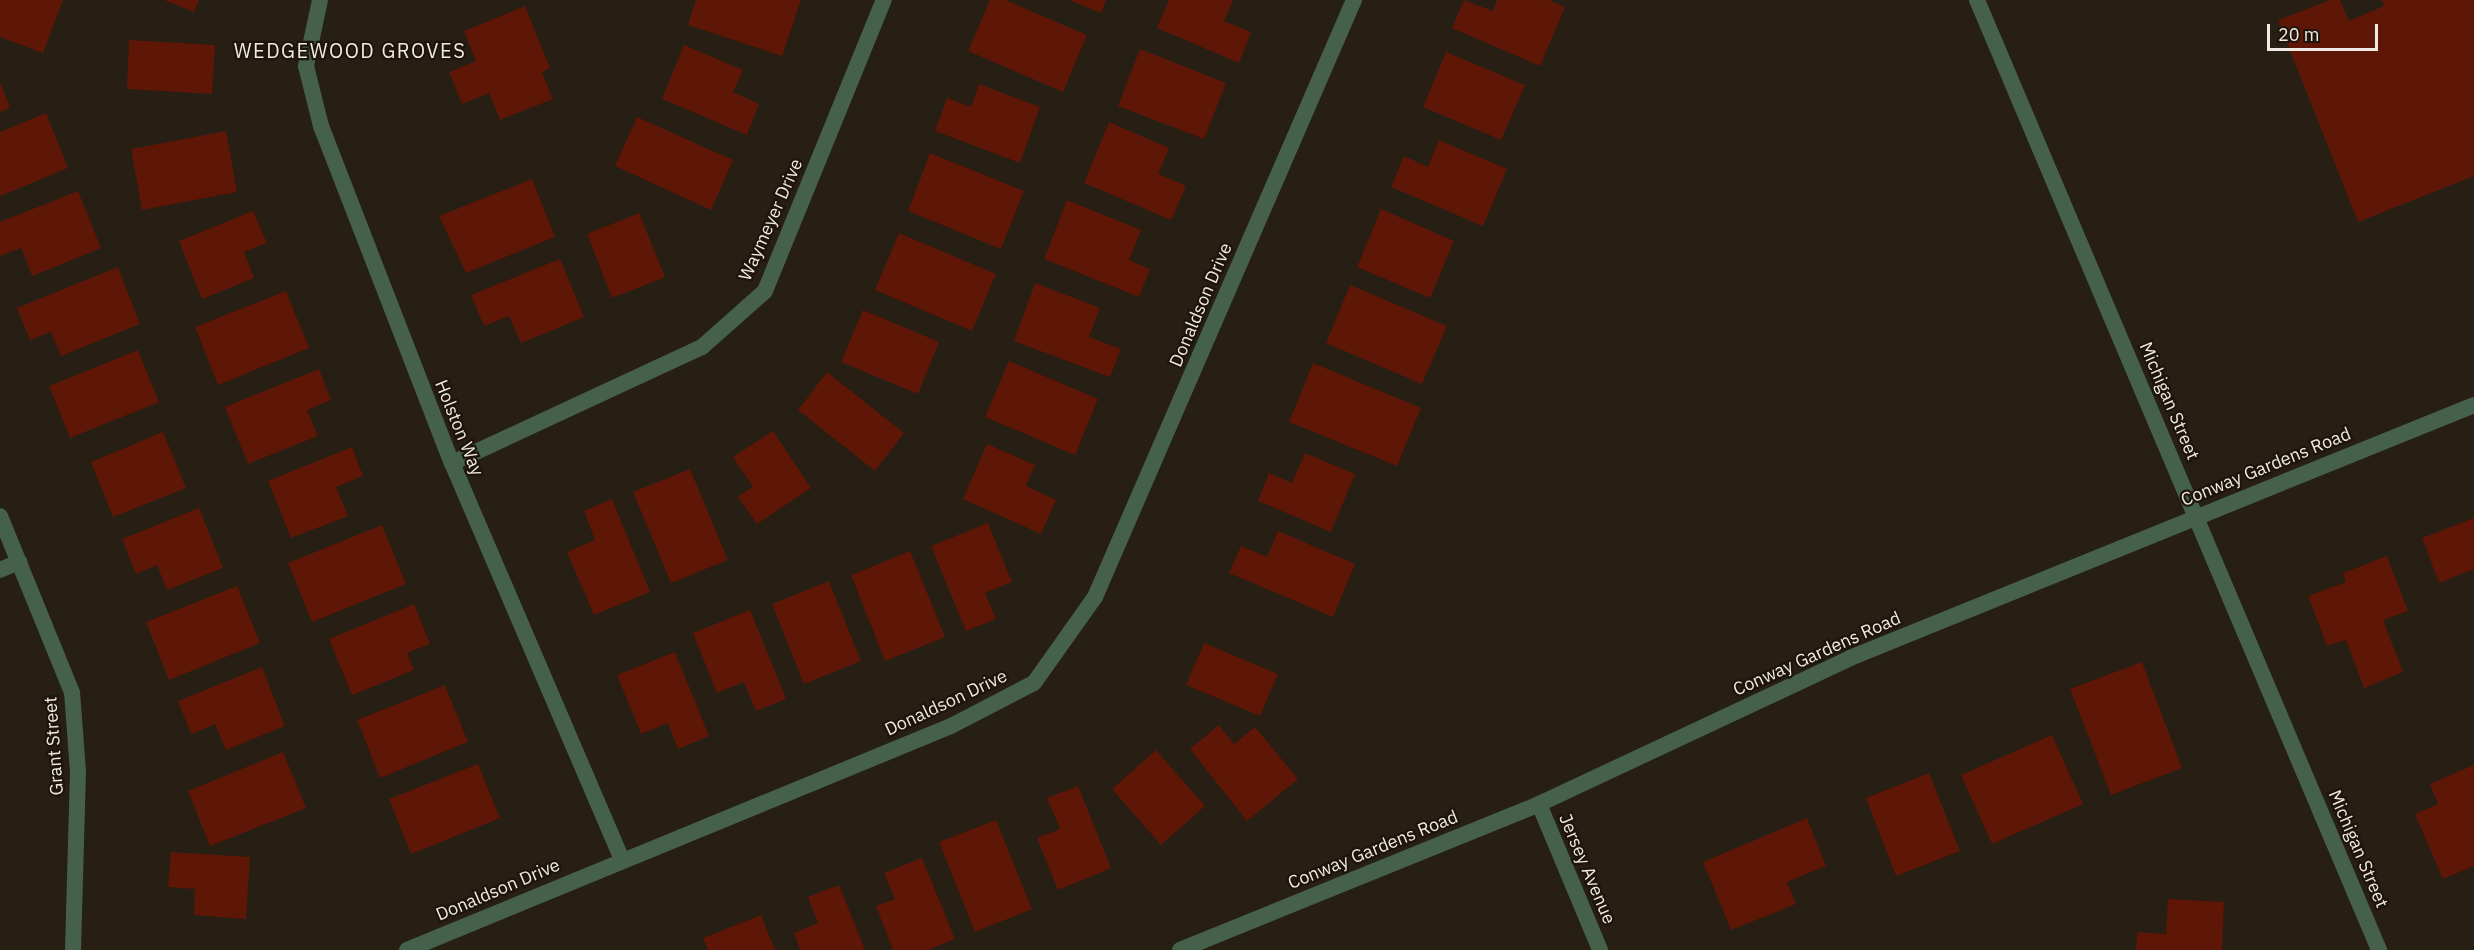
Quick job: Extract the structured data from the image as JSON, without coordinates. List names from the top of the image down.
{
  "streets": {
    "street": [
      "Waymeyer Drive",
      "Donaldson Drive",
      "Michigan Street",
      "Holston Way",
      "Conway Gardens Road",
      "Grant Street",
      "Jersey Avenue"
    ]
  },
  "crossings": [
    ["Waymeyer Drive", "Holston Way"],
    ["Donaldson Drive", "Holston Way"],
    ["Michigan Street", "Conway Gardens Road"],
    ["Conway Gardens Road", "Jersey Avenue"]
  ],
  "districts": ["WEDGEWOOD GROVES"],
  "scale_bar": "20 m"
}
